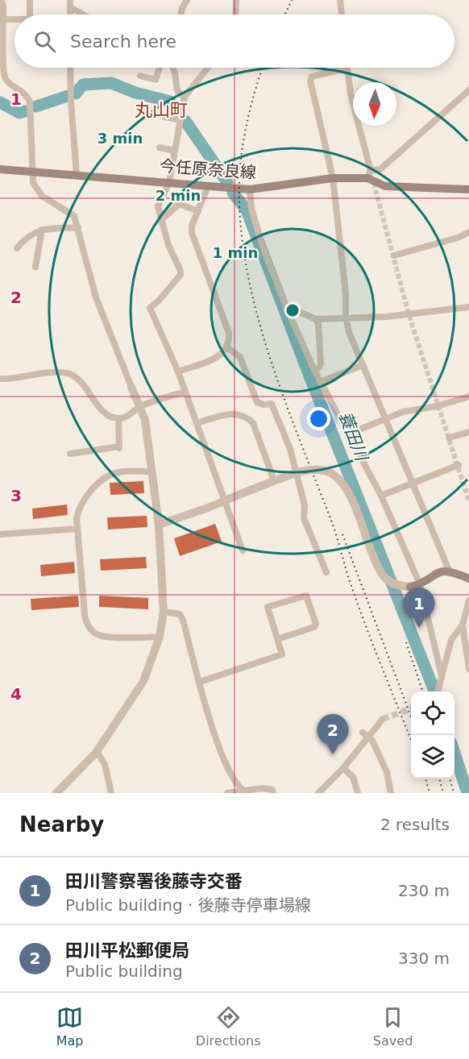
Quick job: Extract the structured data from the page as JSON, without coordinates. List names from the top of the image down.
{
  "streets": {
    "main road": ["今任原奈良線"]
  },
  "districts": ["丸山町"],
  "water": ["蓑田川"],
  "north": "bottom",
  "page": {
    "search": "Search here",
    "pins": ["1", "2"],
    "heading": ["Nearby", "2 results"],
    "list": [
      {
        "mark": "1",
        "name": "田川警察署後藤寺交番",
        "note": "Public building · 後藤寺停車場線",
        "value": "230 m"
      },
      {
        "mark": "2",
        "name": "田川平松郵便局",
        "note": "Public building",
        "value": "330 m"
      }
    ],
    "nav": ["Map", "Directions", "Saved"]
  },
  "grid": {
    "rows": [
      "1",
      "2",
      "3",
      "4"
    ]
  },
  "rings": ["3 min", "2 min", "1 min"]
}
